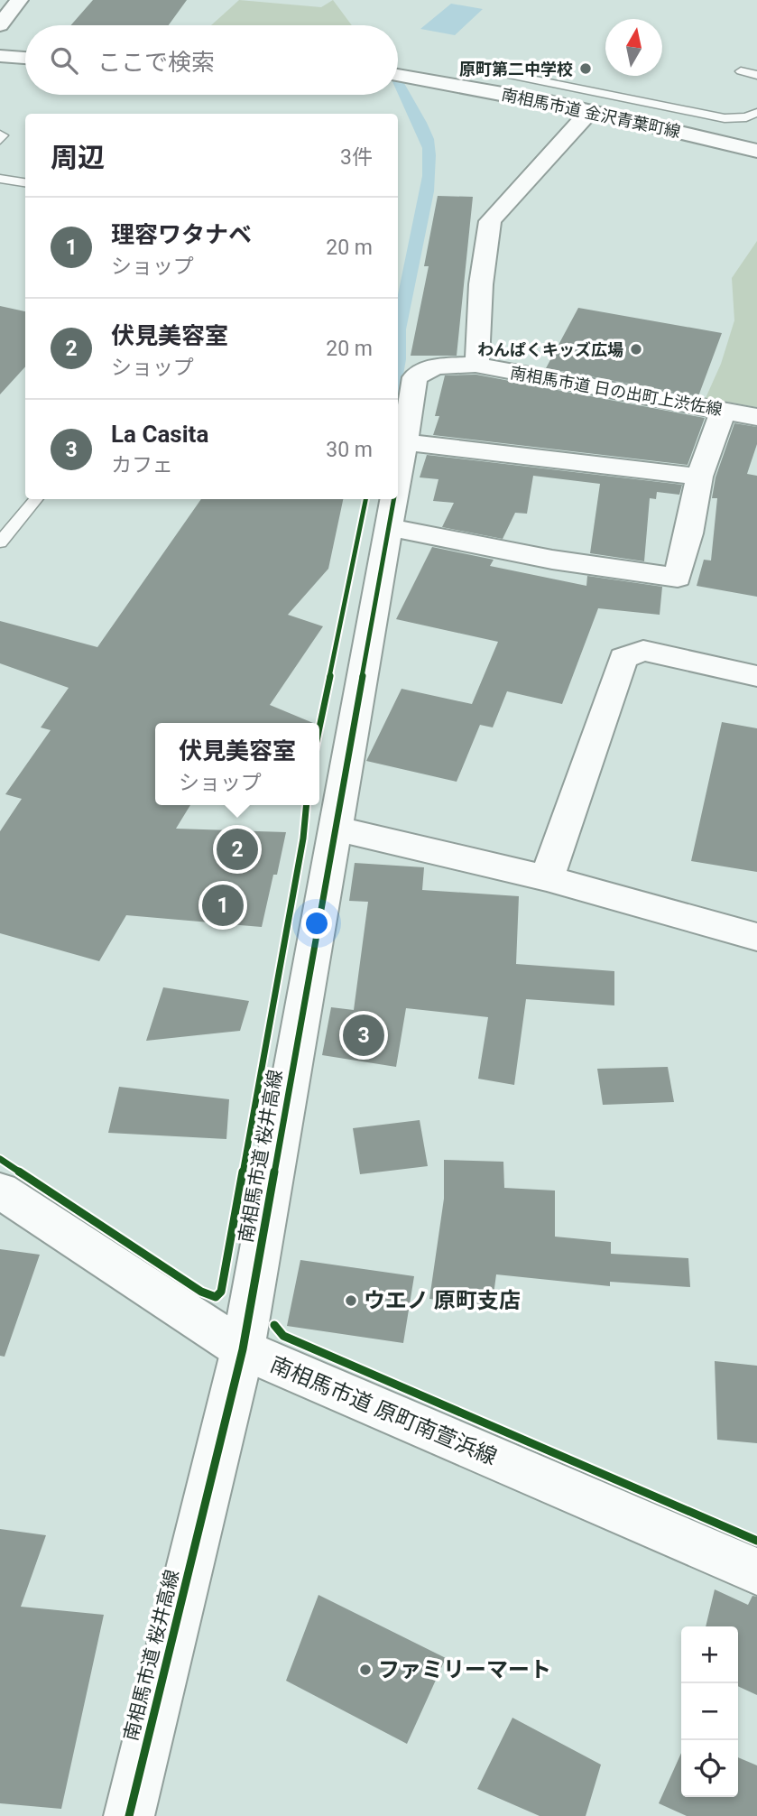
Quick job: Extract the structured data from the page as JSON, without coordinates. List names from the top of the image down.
{
  "streets": {
    "street": [
      "南相馬市道 金沢青葉町線",
      "南相馬市道 日の出町上渋佐線",
      "南相馬市道 桜井高線",
      "南相馬市道 原町南萱浜線"
    ]
  },
  "crossings": [
    ["南相馬市道 日の出町上渋佐線", "南相馬市道 桜井高線"],
    ["南相馬市道 桜井高線", "南相馬市道 原町南萱浜線"]
  ],
  "places": [
    "原町第二中学校",
    "わんぱくキッズ広場",
    "ウエノ 原町支店",
    "ファミリーマート"
  ],
  "north": "top",
  "page": {
    "search": "ここで検索",
    "heading": ["周辺", "3件"],
    "list": [
      {
        "mark": "1",
        "name": "理容ワタナベ",
        "note": "ショップ",
        "value": "20 m"
      },
      {
        "mark": "2",
        "name": "伏見美容室",
        "note": "ショップ",
        "value": "20 m"
      },
      {
        "mark": "3",
        "name": "La Casita",
        "note": "カフェ",
        "value": "30 m"
      }
    ],
    "popup": ["伏見美容室", "ショップ"],
    "pins": ["2", "1", "3"],
    "map_buttons": ["+", "−"]
  }
}
